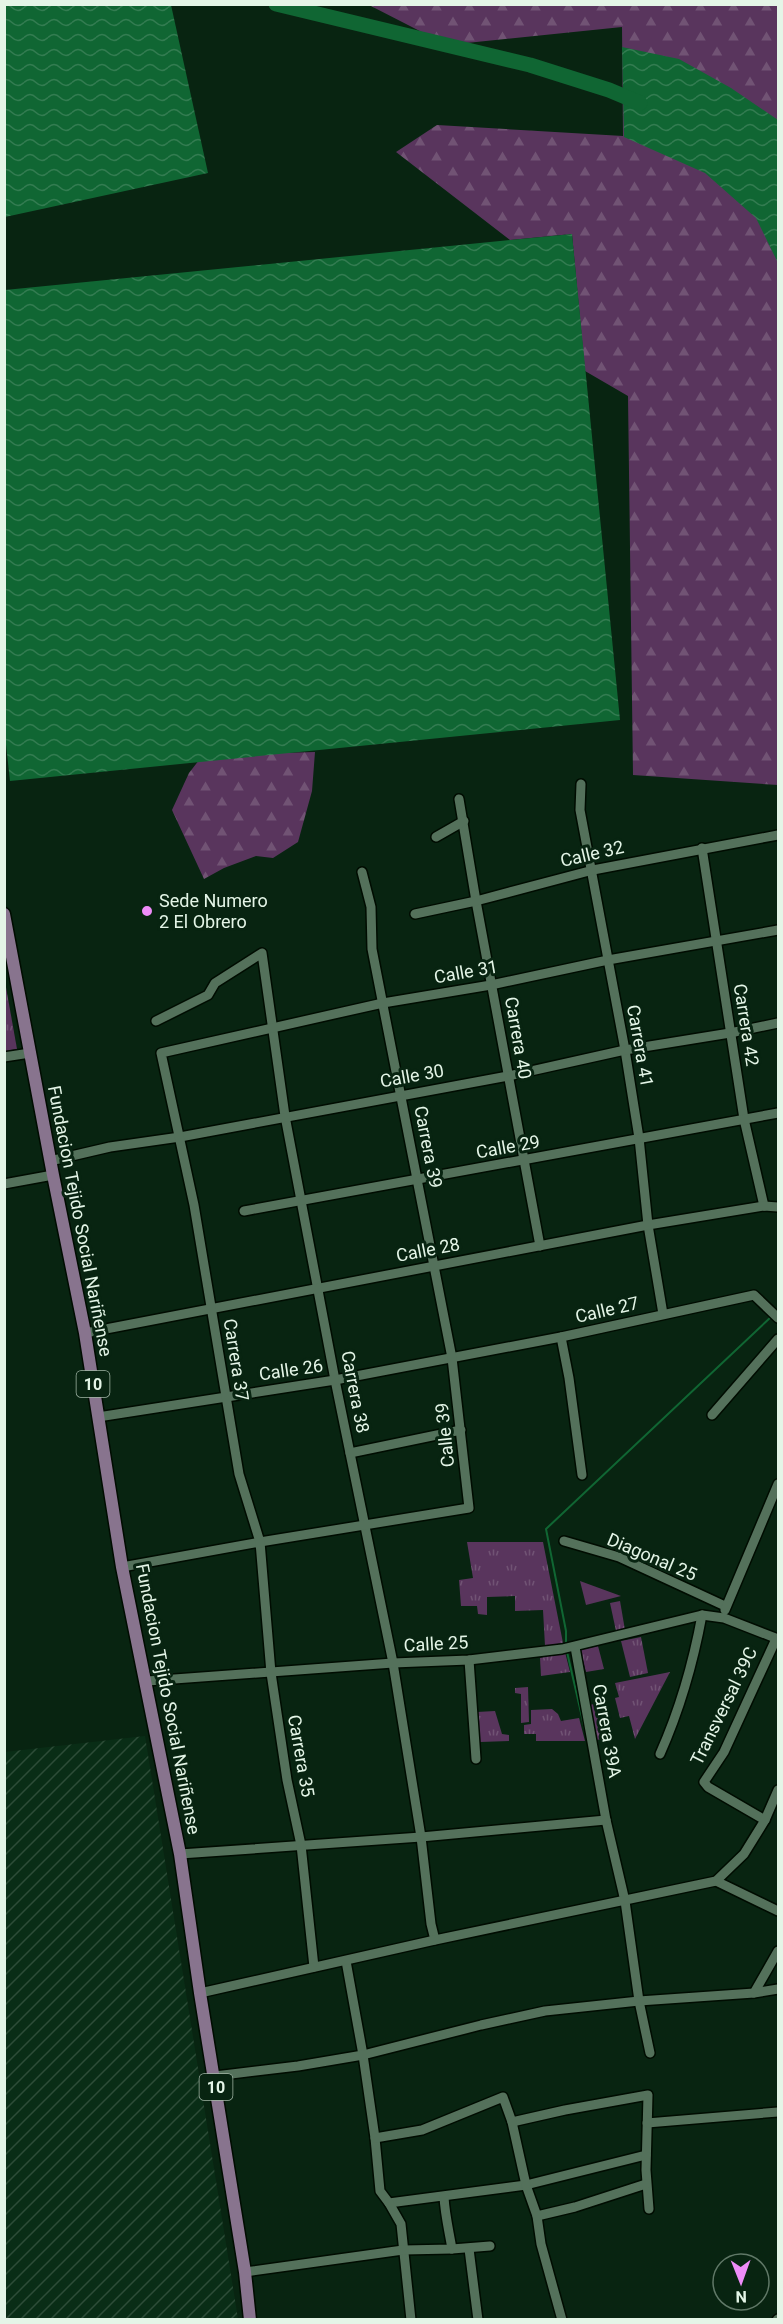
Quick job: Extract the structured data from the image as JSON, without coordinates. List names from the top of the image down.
{
  "streets": {
    "main road": ["Fundacion Tejido Social Nariñense", "10"],
    "street": [
      "Calle 32",
      "Calle 31",
      "Carrera 42",
      "Carrera 40",
      "Carrera 41",
      "Calle 30",
      "Carrera 39",
      "Calle 29",
      "Calle 28",
      "Calle 27",
      "Carrera 37",
      "Calle 26",
      "Carrera 38",
      "Calle 39",
      "Diagonal 25",
      "Calle 25",
      "Transversal 39C",
      "Carrera 39A",
      "Carrera 35"
    ]
  },
  "crossings": [
    ["Calle 32", "Carrera 42"],
    ["Calle 32", "Carrera 40"],
    ["Calle 32", "Carrera 41"],
    ["Calle 31", "Carrera 42"],
    ["Calle 31", "Carrera 40"],
    ["Calle 31", "Carrera 41"],
    ["Calle 31", "Carrera 39"],
    ["Calle 31", "Carrera 37"],
    ["Calle 31", "Carrera 38"],
    ["Carrera 42", "Calle 30"],
    ["Carrera 42", "Calle 29"],
    ["Carrera 42", "Calle 28"],
    ["Carrera 40", "Calle 30"],
    ["Carrera 40", "Calle 29"],
    ["Carrera 40", "Calle 28"],
    ["Carrera 41", "Calle 30"],
    ["Carrera 41", "Calle 29"],
    ["Carrera 41", "Calle 28"],
    ["Carrera 41", "Calle 27"],
    ["Calle 30", "Carrera 39"],
    ["Calle 30", "Fundacion Tejido Social Nariñense"],
    ["Calle 30", "Carrera 37"],
    ["Calle 30", "Carrera 38"],
    ["Carrera 39", "Calle 29"],
    ["Carrera 39", "Calle 28"],
    ["Carrera 39", "Calle 27"],
    ["Carrera 39", "Calle 26"],
    ["Carrera 39", "Calle 39"],
    ["Calle 29", "Carrera 38"],
    ["Fundacion Tejido Social Nariñense", "Calle 28"],
    ["Fundacion Tejido Social Nariñense", "Calle 26"],
    ["Fundacion Tejido Social Nariñense", "10"],
    ["Fundacion Tejido Social Nariñense", "Calle 25"],
    ["Calle 28", "Carrera 37"],
    ["Calle 28", "Carrera 38"],
    ["Calle 27", "Calle 26"],
    ["Calle 27", "Calle 39"],
    ["Carrera 37", "Calle 26"],
    ["Carrera 37", "Calle 25"],
    ["Carrera 37", "Carrera 35"],
    ["Calle 26", "Carrera 38"],
    ["Calle 26", "Calle 39"],
    ["Carrera 38", "Calle 39"],
    ["Carrera 38", "Calle 25"],
    ["Calle 25", "Carrera 39A"],
    ["Calle 25", "Carrera 35"]
  ],
  "places": ["Sede Numero 2 El Obrero"],
  "north": "bottom"
}
